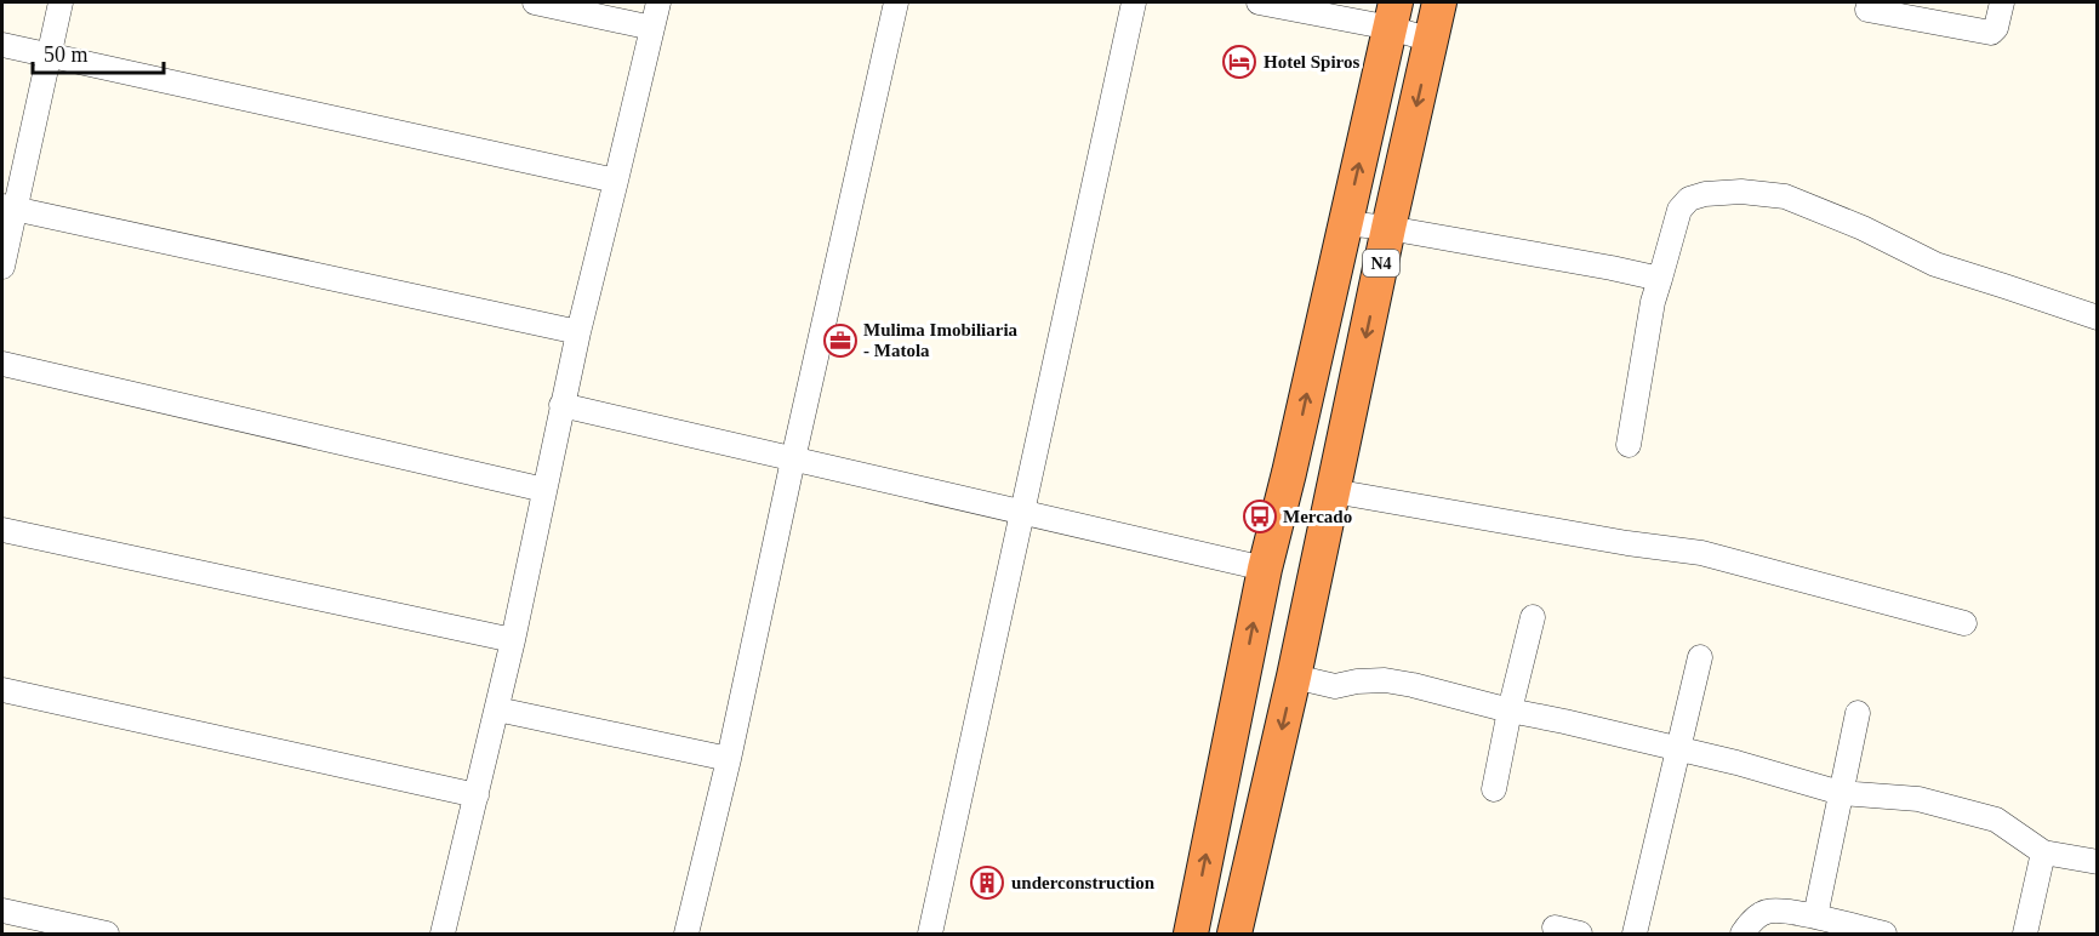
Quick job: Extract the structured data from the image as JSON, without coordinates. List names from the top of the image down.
{
  "streets": {
    "highway": ["N4"]
  },
  "places": {
    "hotel": ["Hotel Spiros"],
    "office": ["Mulima Imobiliaria - Matola"],
    "bus stop": ["Mercado"],
    "building": ["underconstruction"]
  },
  "scale_bar": "50 m"
}
